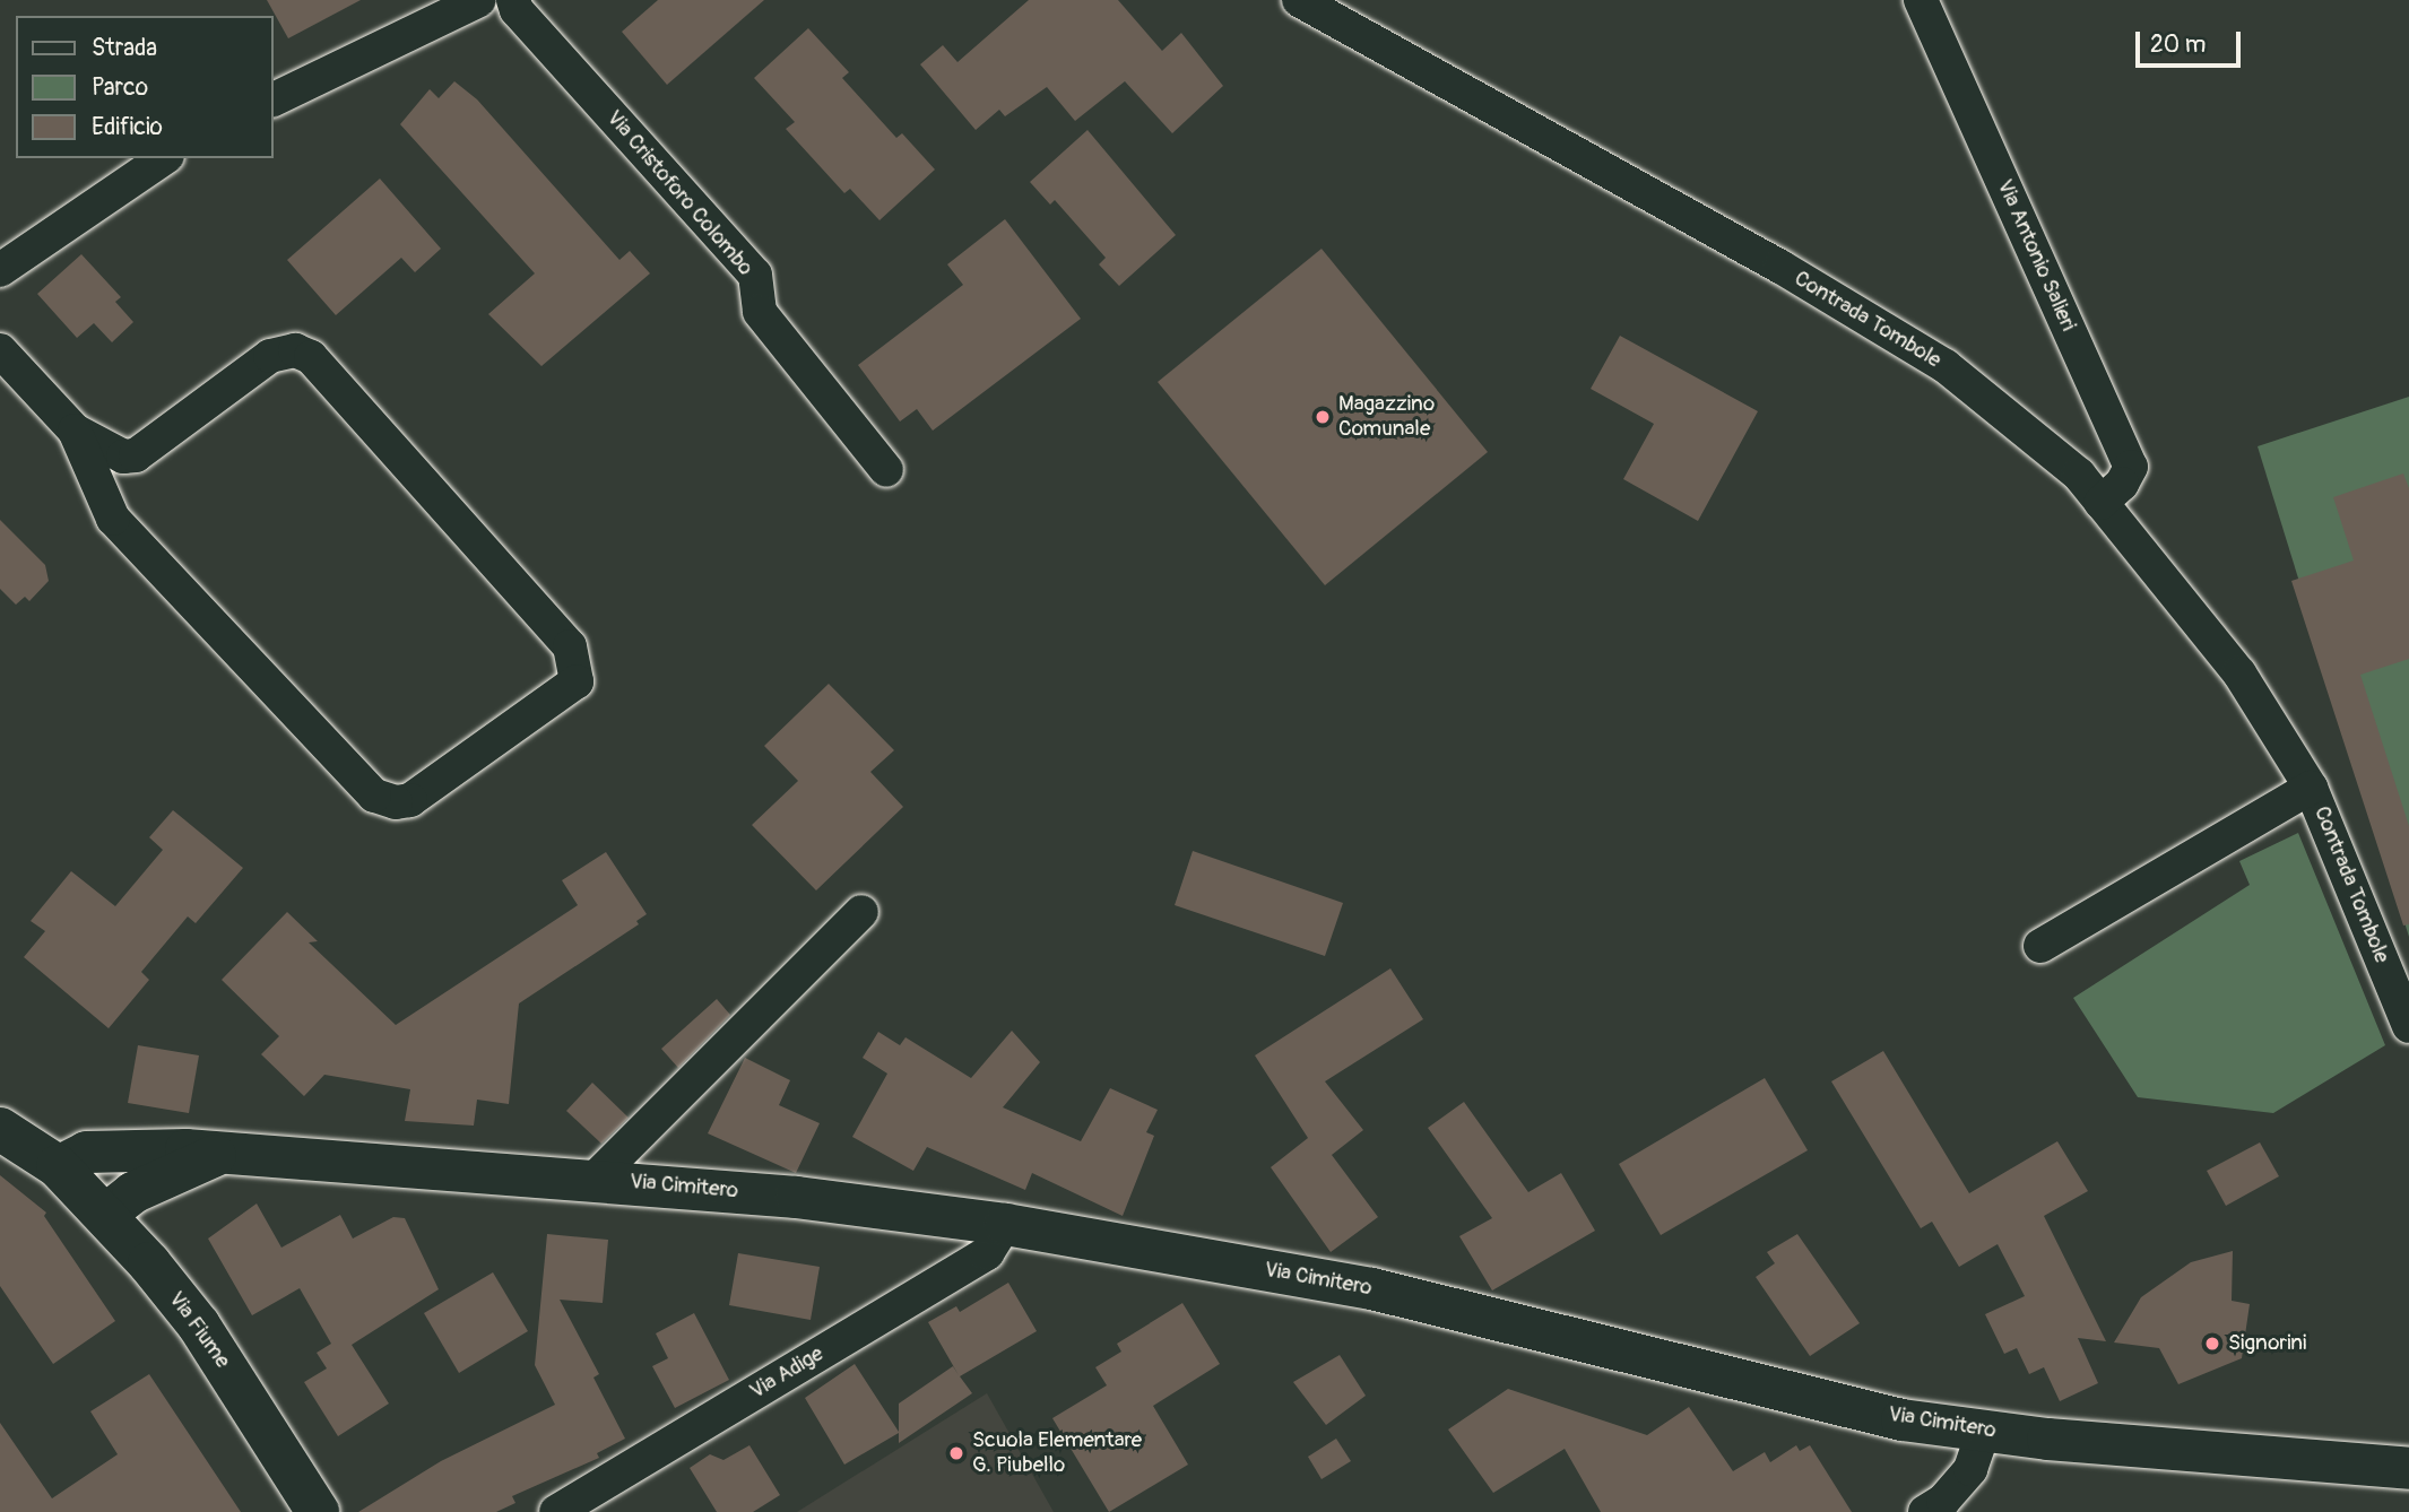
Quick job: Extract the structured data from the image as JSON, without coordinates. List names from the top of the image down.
{
  "streets": {
    "main road": ["Via Fiume"],
    "street": [
      "Via Cristoforo Colombo",
      "Via Antonio Salieri",
      "Contrada Tombole",
      "Via Cimitero",
      "Via Adige"
    ]
  },
  "crossings": [
    ["Via Antonio Salieri", "Contrada Tombole"],
    ["Via Cimitero", "Via Fiume"],
    ["Via Cimitero", "Via Adige"]
  ],
  "places": ["Magazzino Comunale", "Signorini", "Scuola Elementare G. Piubello"],
  "legend": ["Strada", "Parco", "Edificio"],
  "scale_bar": "20 m"
}
